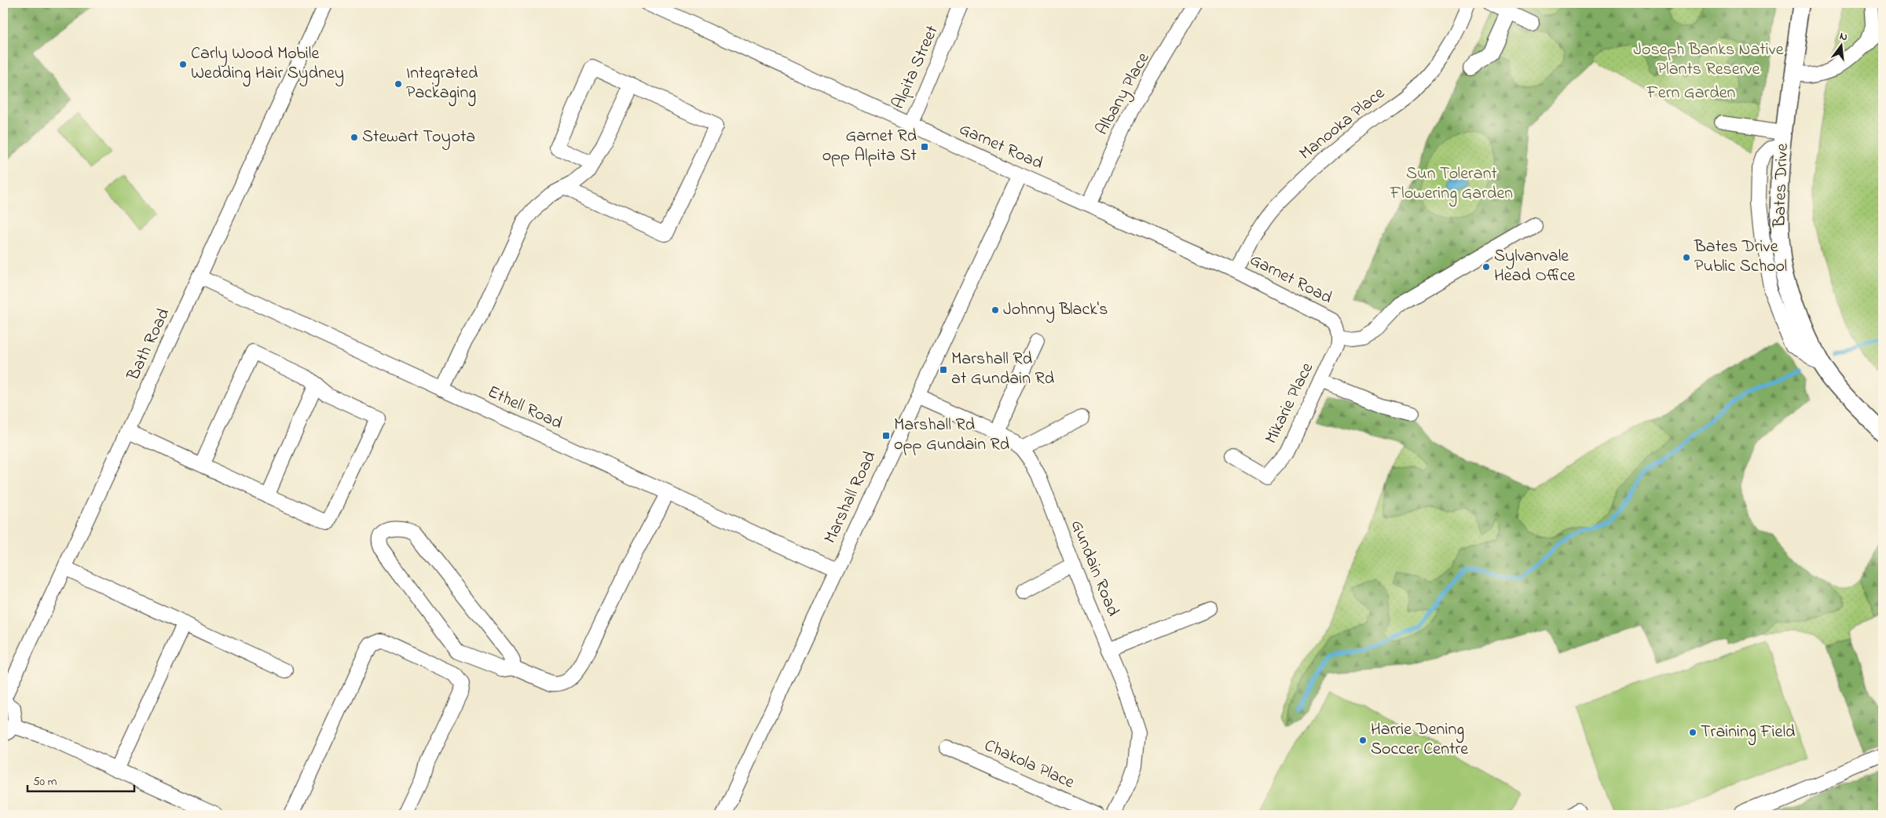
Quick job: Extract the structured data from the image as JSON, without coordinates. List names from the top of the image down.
{
  "streets": {
    "main road": ["Bates Drive"],
    "street": [
      "Alpita Street",
      "Albany Place",
      "Manooka Place",
      "Garnet Road",
      "Bath Road",
      "Mikarie Place",
      "Ethell Road",
      "Marshall Road",
      "Gundain Road",
      "Chakola Place"
    ]
  },
  "crossings": [
    ["Alpita Street", "Garnet Road"],
    ["Albany Place", "Garnet Road"],
    ["Manooka Place", "Garnet Road"],
    ["Garnet Road", "Mikarie Place"],
    ["Garnet Road", "Marshall Road"],
    ["Bath Road", "Ethell Road"],
    ["Ethell Road", "Marshall Road"],
    ["Marshall Road", "Gundain Road"]
  ],
  "parks": ["Joseph Banks Native Plants Reserve", "Fern Garden", "Sun Tolerant Flowering Garden"],
  "places": {
    "other": [
      "Carly Wood Mobile Wedding Hair Sydney",
      "Integrated Packaging",
      "Stewart Toyota",
      "Bates Drive Public School",
      "Sylvanvale Head Office",
      "Johnny Black's",
      "Training Field",
      "Harrie Dening Soccer Centre"
    ],
    "transit": ["Garnet Rd opp Alpita St", "Marshall Rd at Gundain Rd", "Marshall Rd opp Gundain Rd"]
  },
  "scale_bar": "50 m",
  "north": "top"
}
